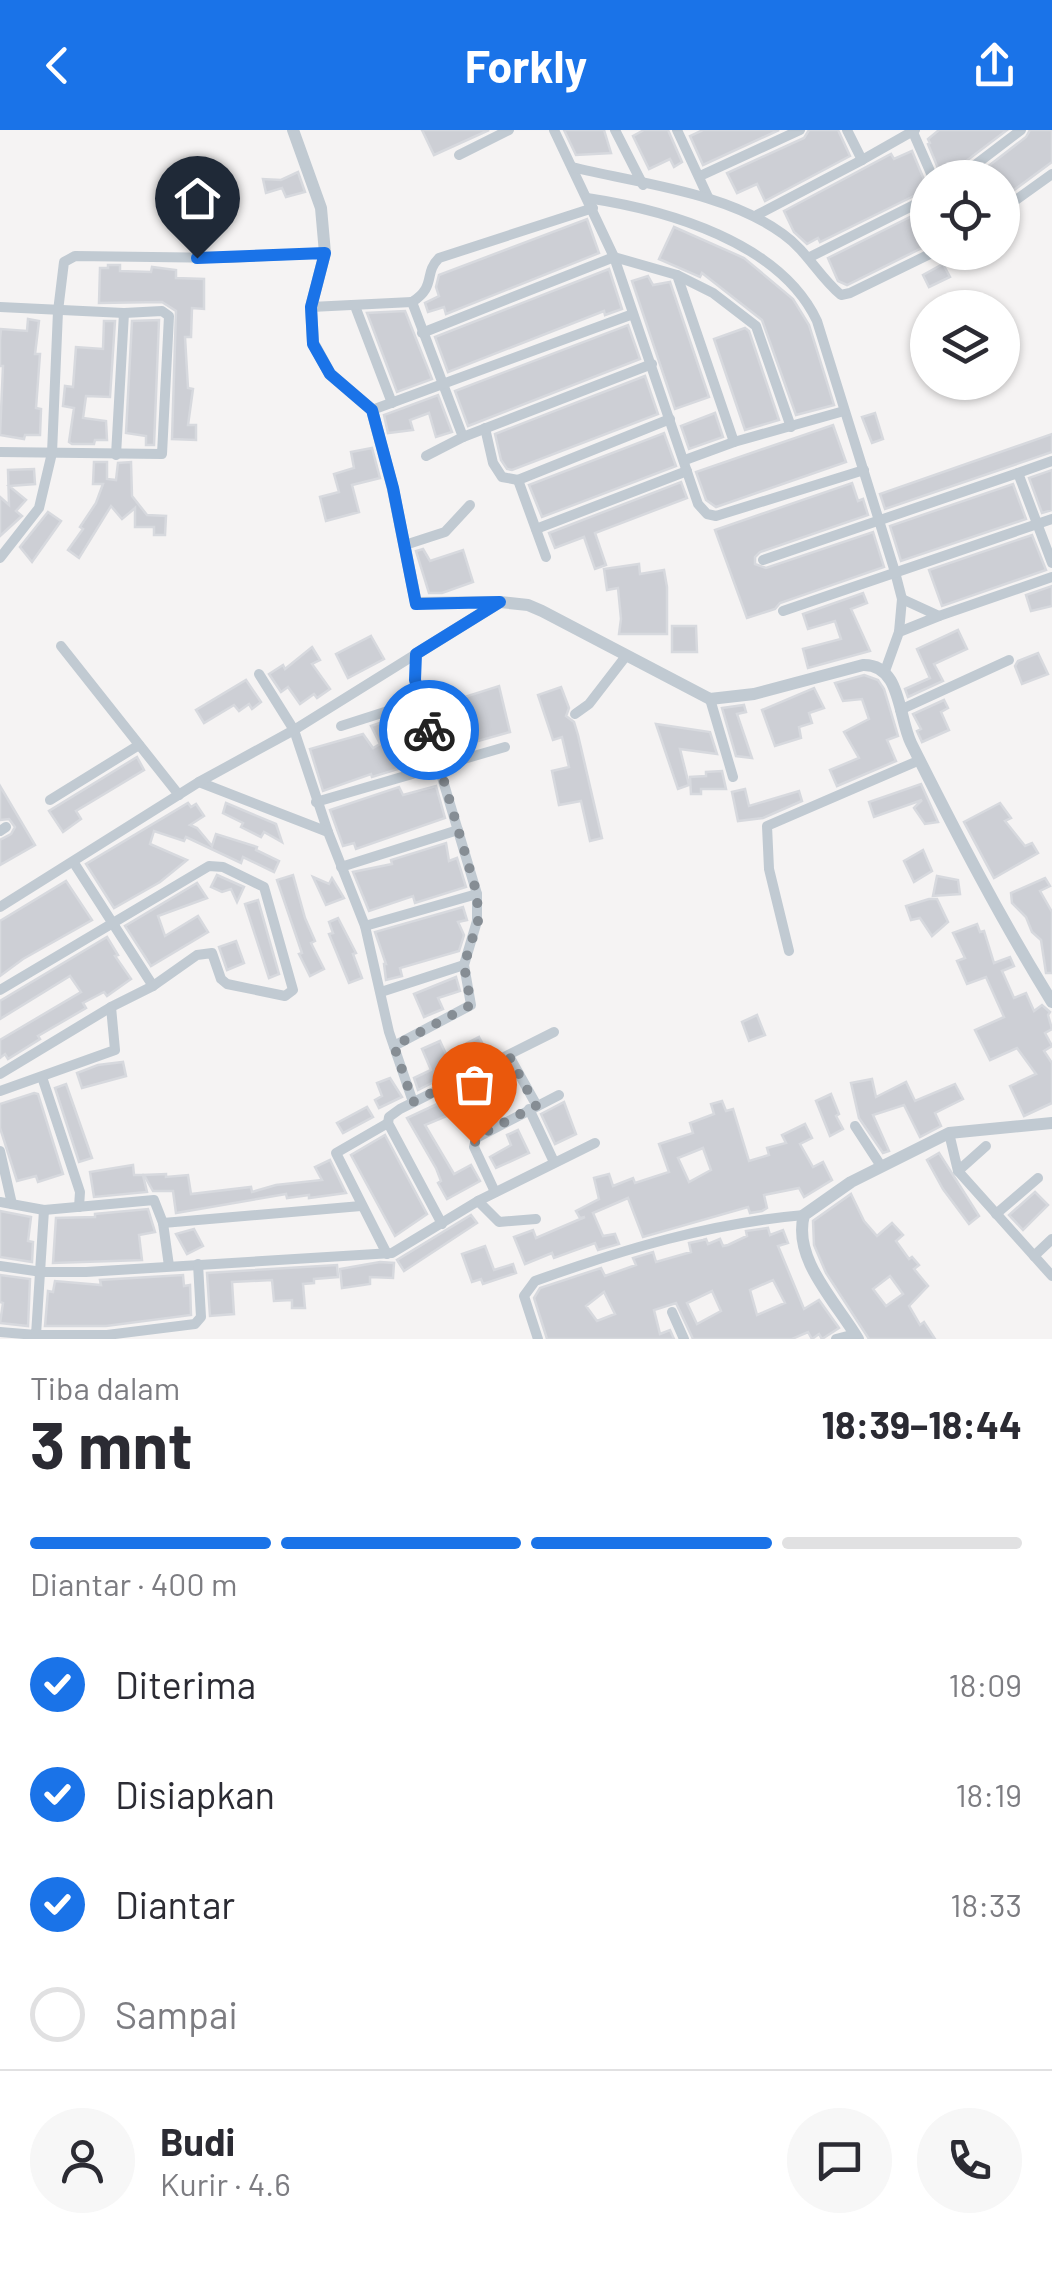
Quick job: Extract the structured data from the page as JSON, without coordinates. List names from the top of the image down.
{
  "page": {
    "header": "Forkly",
    "heading": ["3 mnt", "Tiba dalam", "18:39–18:44"],
    "panel": ["Budi", "Kurir · 4.6"],
    "bar": "Diantar · 400 m",
    "list": [
      ["Diterima", "18:09"],
      ["Disiapkan", "18:19"],
      ["Diantar", "18:33"],
      "Sampai"
    ]
  }
}
